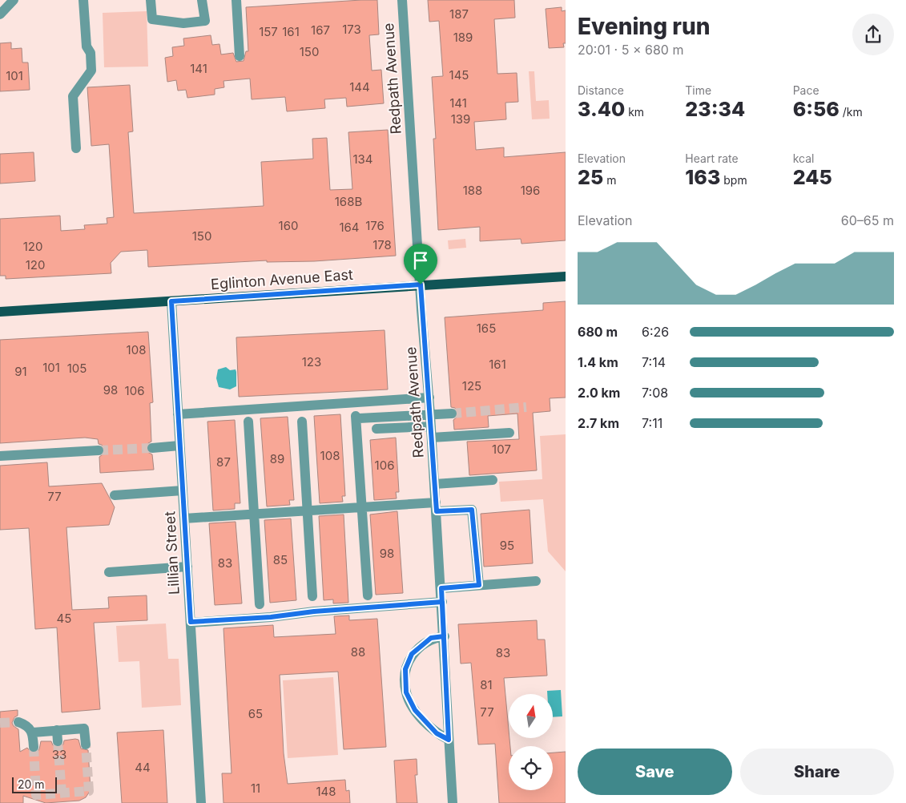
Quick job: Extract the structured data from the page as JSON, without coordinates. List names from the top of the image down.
{
  "streets": {
    "main road": ["Eglinton Avenue East"],
    "street": ["Redpath Avenue", "Lillian Street"]
  },
  "crossings": [
    ["Redpath Avenue", "Eglinton Avenue East"],
    ["Eglinton Avenue East", "Lillian Street"]
  ],
  "house_numbers": [
    "187",
    "173",
    "167",
    "157",
    "161",
    "189",
    "150",
    "141",
    "145",
    "101",
    "144",
    "141",
    "139",
    "134",
    "188",
    "196",
    "168B",
    "160",
    "176",
    "164",
    "150",
    "178",
    "120",
    "120",
    "165",
    "108",
    "123",
    "161",
    "101",
    "105",
    "91",
    "125",
    "98",
    "106",
    "107",
    "108",
    "89",
    "87",
    "106",
    "77",
    "95",
    "98",
    "85",
    "83",
    "45",
    "88",
    "83",
    "81",
    "77",
    "65",
    "33",
    "44",
    "11",
    "148"
  ],
  "scale_bar": "20 m",
  "north": "top",
  "page": {
    "heading": ["Evening run", "20:01 · 5 × 680 m"],
    "stats": [
      ["Distance", "3.40 km"],
      ["Time", "23:34"],
      ["Pace", "6:56 /km"],
      ["Elevation", "25 m"],
      ["Heart rate", "163 bpm"],
      ["kcal", "245"]
    ],
    "chart": ["Elevation", "60–65 m"],
    "list": [
      {
        "name": "680 m",
        "note": "6:26"
      },
      {
        "name": "1.4 km",
        "note": "7:14"
      },
      {
        "name": "2.0 km",
        "note": "7:08"
      },
      {
        "name": "2.7 km",
        "note": "7:11"
      }
    ],
    "buttons": ["Save", "Share"],
    "scale": "20 m"
  }
}
